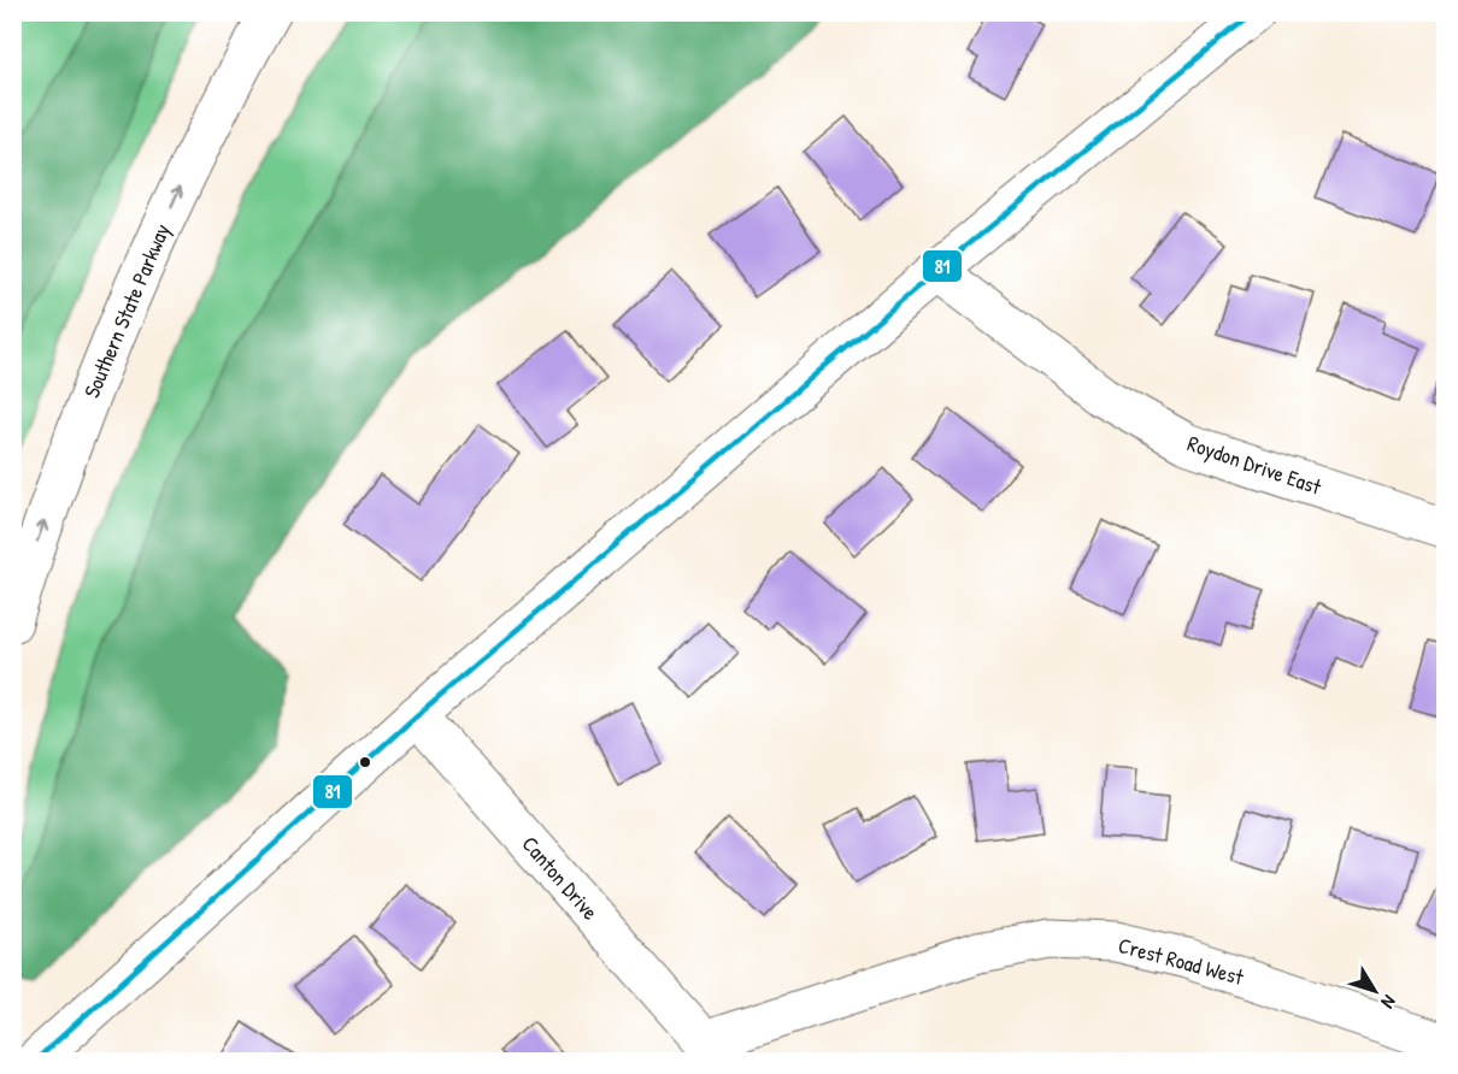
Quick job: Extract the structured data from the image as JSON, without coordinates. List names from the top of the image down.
{
  "streets": {
    "main road": [
      "Southern State Parkway",
      "Roydon Drive East",
      "Canton Drive",
      "Crest Road West"
    ]
  },
  "crossings": [
    ["Canton Drive", "Crest Road West"]
  ],
  "one_way": ["Southern State Parkway"],
  "lines": ["transit line 81"],
  "north": "bottom right"
}
